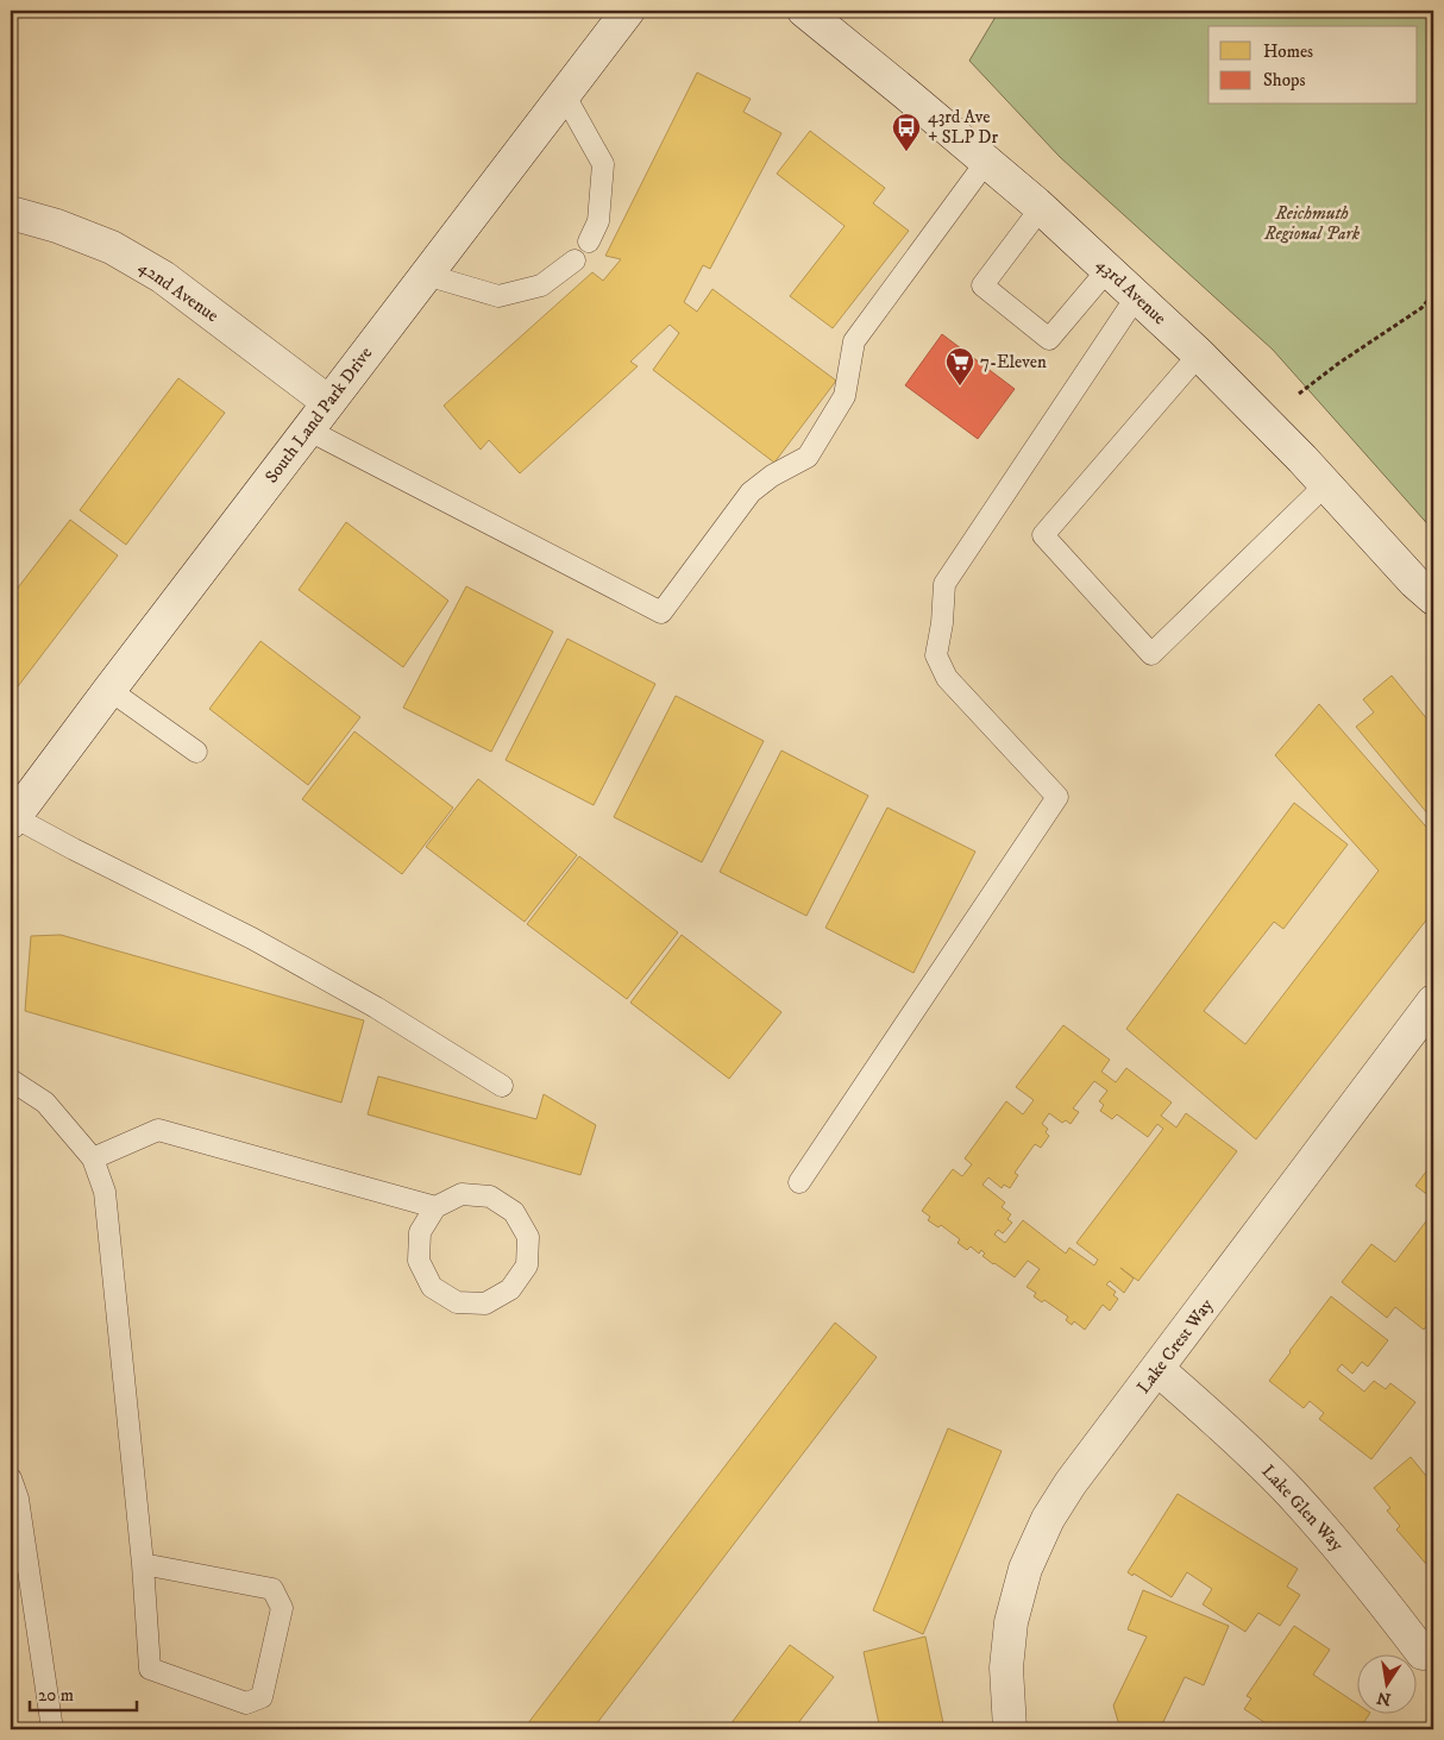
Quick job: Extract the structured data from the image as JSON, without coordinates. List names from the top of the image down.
{
  "streets": {
    "street": [
      "42nd Avenue",
      "43rd Avenue",
      "South Land Park Drive",
      "Lake Crest Way",
      "Lake Glen Way"
    ]
  },
  "crossings": [
    ["42nd Avenue", "South Land Park Drive"],
    ["Lake Crest Way", "Lake Glen Way"]
  ],
  "parks": ["Reichmuth Regional Park"],
  "places": {
    "bus stop": ["43rd Ave + SLP Dr"],
    "supermarket": ["7-Eleven"]
  },
  "legend": ["Homes", "Shops"],
  "scale_bar": "20 m",
  "north": "bottom"
}
